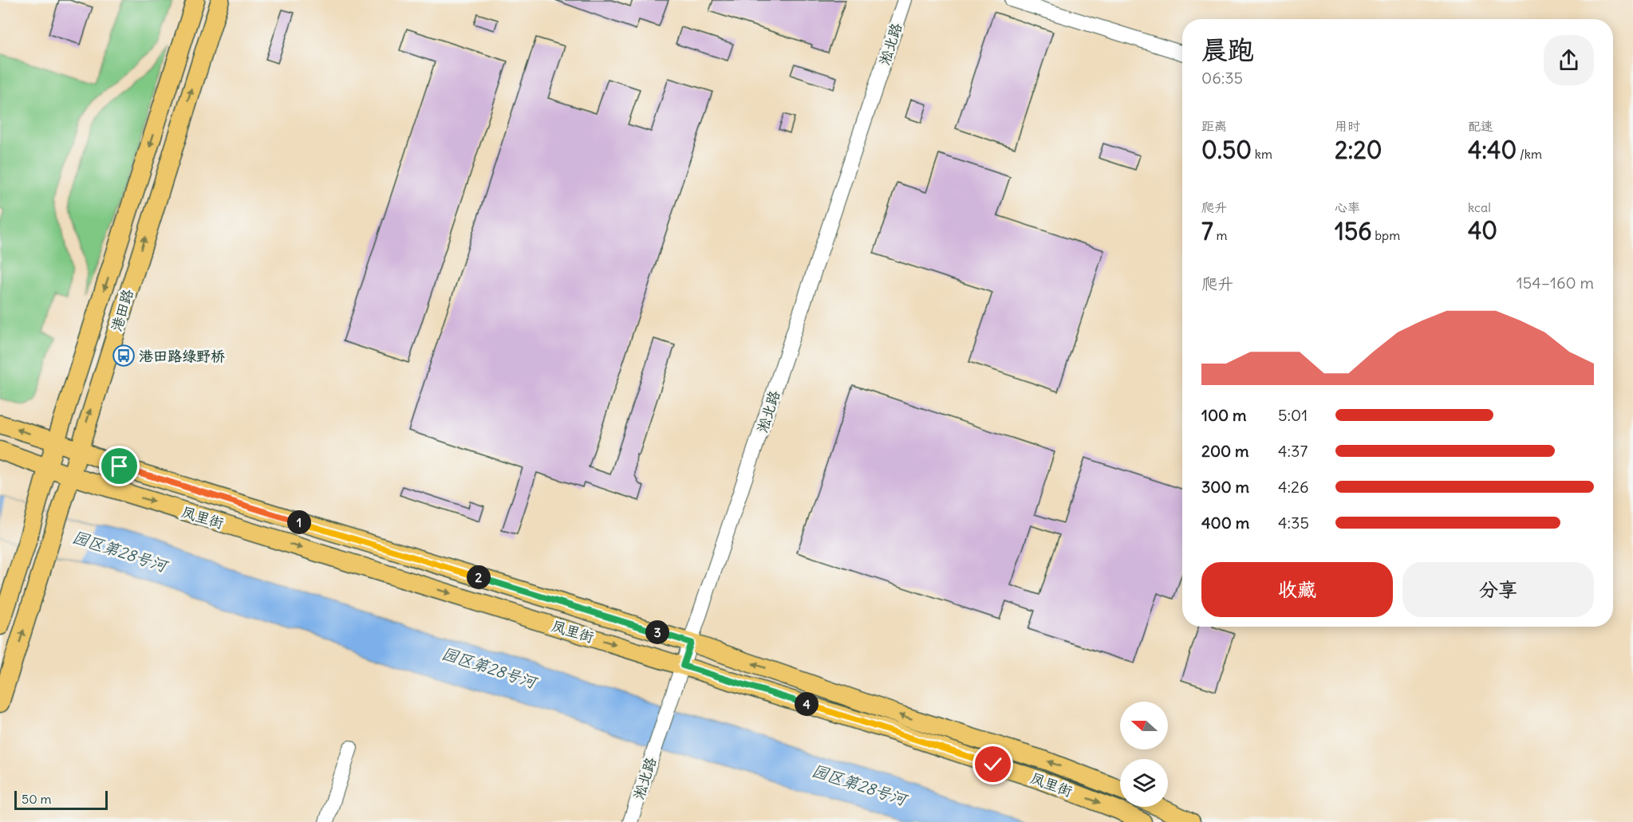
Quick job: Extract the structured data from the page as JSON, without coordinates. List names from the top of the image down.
{
  "streets": {
    "main road": ["港田路", "凤里街"],
    "street": ["淞北路"]
  },
  "crossings": [
    ["淞北路", "凤里街"],
    ["港田路", "凤里街"]
  ],
  "water": ["园区第28号河"],
  "places": {
    "bus stop": ["港田路绿野桥"]
  },
  "scale_bar": "50 m",
  "north": "left",
  "page": {
    "heading": ["晨跑", "06:35"],
    "stats": [
      ["距离", "0.50 km"],
      ["用时", "2:20"],
      ["配速", "4:40 /km"],
      ["爬升", "7 m"],
      ["心率", "156 bpm"],
      ["kcal", "40"]
    ],
    "chart": ["爬升", "154–160 m"],
    "list": [
      {
        "name": "100 m",
        "note": "5:01"
      },
      {
        "name": "200 m",
        "note": "4:37"
      },
      {
        "name": "300 m",
        "note": "4:26"
      },
      {
        "name": "400 m",
        "note": "4:35"
      }
    ],
    "pins": [
      "1",
      "2",
      "3",
      "4"
    ],
    "buttons": ["收藏", "分享"],
    "scale": "50 m"
  }
}
